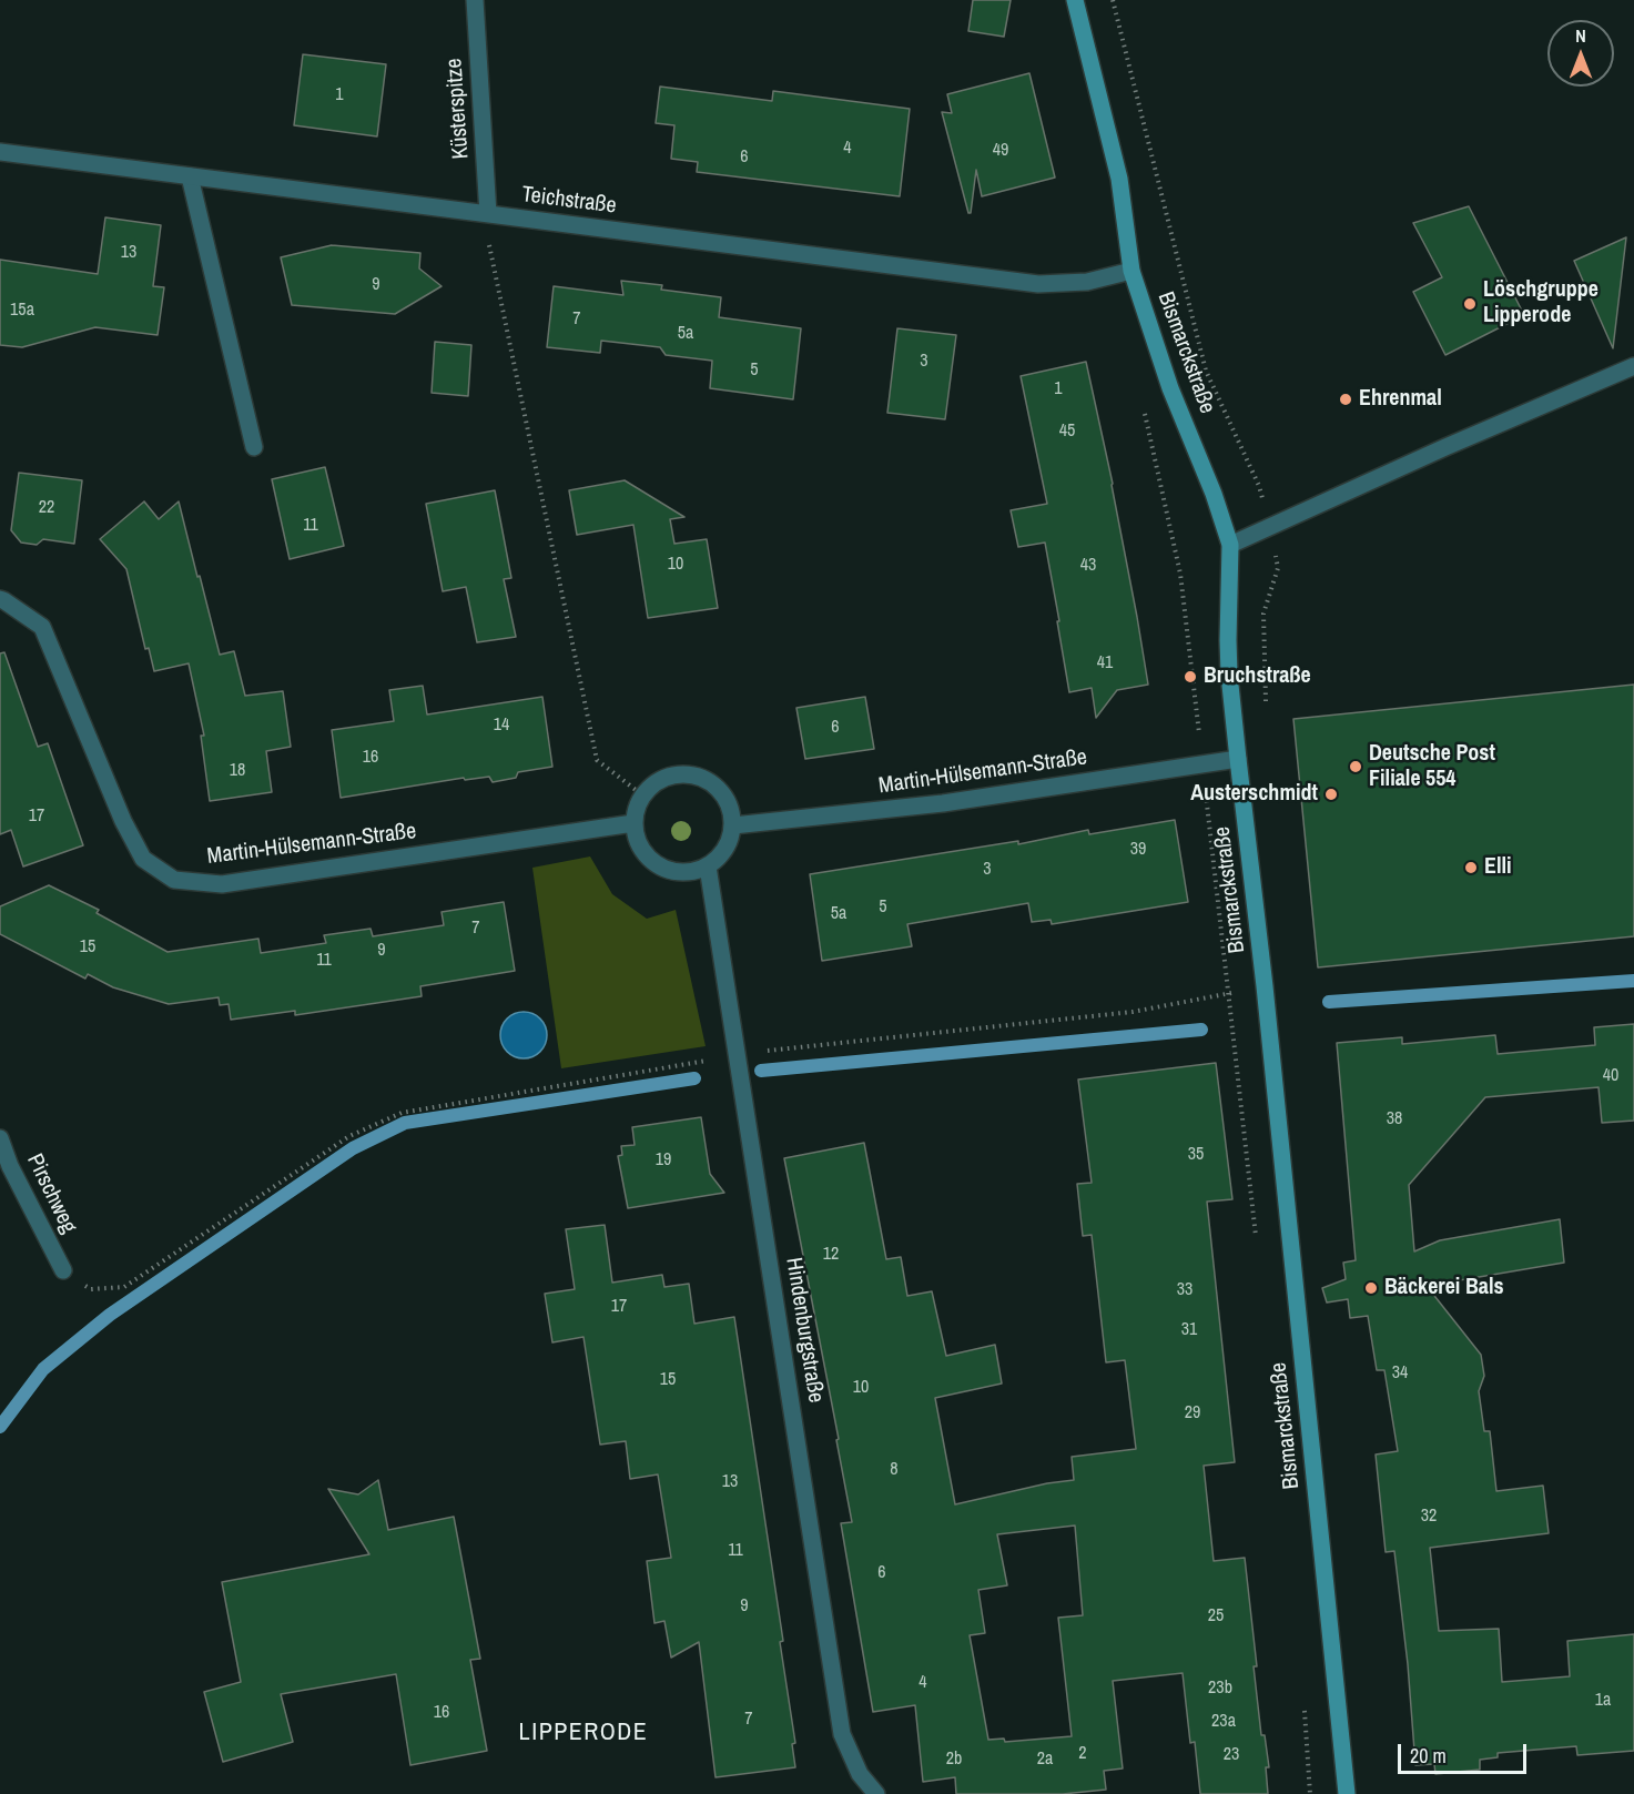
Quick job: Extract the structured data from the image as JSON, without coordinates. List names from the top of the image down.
{
  "streets": {
    "main road": ["Bismarckstraße"],
    "street": [
      "Küsterspitze",
      "Teichstraße",
      "Martin-Hülsemann-Straße",
      "Pirschweg",
      "Hindenburgstraße"
    ]
  },
  "crossings": [
    ["Küsterspitze", "Teichstraße"],
    ["Teichstraße", "Bismarckstraße"],
    ["Bismarckstraße", "Martin-Hülsemann-Straße"],
    ["Martin-Hülsemann-Straße", "Hindenburgstraße"]
  ],
  "districts": ["LIPPERODE"],
  "places": [
    "Löschgruppe Lipperode",
    "Ehrenmal",
    "Bruchstraße",
    "Deutsche Post Filiale 554",
    "Austerschmidt",
    "Elli",
    "Bäckerei Bals"
  ],
  "house_numbers": [
    "1",
    "4",
    "49",
    "6",
    "13",
    "9",
    "15a",
    "7",
    "5a",
    "3",
    "5",
    "1",
    "45",
    "22",
    "11",
    "10",
    "43",
    "41",
    "14",
    "6",
    "16",
    "18",
    "17",
    "39",
    "3",
    "5",
    "5a",
    "7",
    "15",
    "9",
    "11",
    "40",
    "38",
    "35",
    "19",
    "12",
    "33",
    "17",
    "31",
    "34",
    "15",
    "10",
    "29",
    "8",
    "13",
    "32",
    "11",
    "6",
    "9",
    "25",
    "4",
    "23b",
    "1a",
    "16",
    "7",
    "23a",
    "2",
    "23",
    "2b",
    "2a"
  ],
  "scale_bar": "20 m",
  "north": "top"
}
